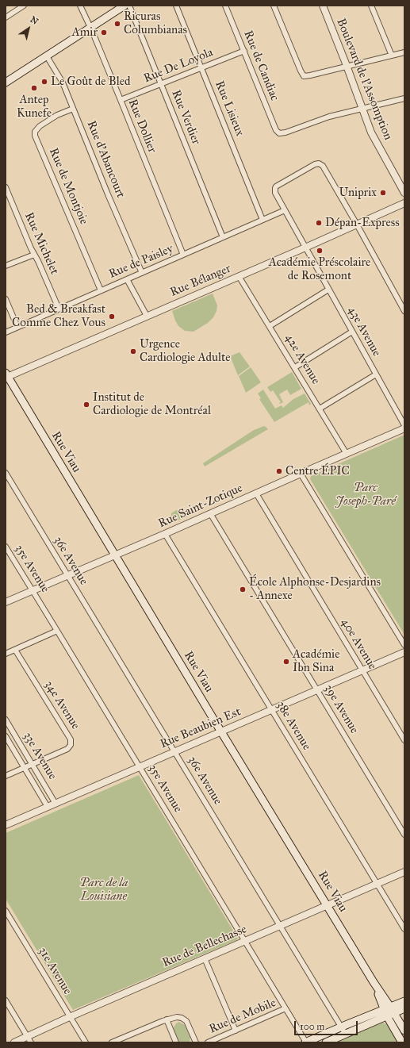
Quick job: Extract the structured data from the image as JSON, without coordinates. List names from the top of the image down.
{
  "streets": {
    "main road": ["Rue Viau"],
    "street": [
      "Rue De Loyola",
      "Rue de Candiac",
      "Boulevard de l'Assomption",
      "Rue Lisieux",
      "Rue Verdier",
      "Rue Dollier",
      "Rue d'Abancourt",
      "Rue de Montjoie",
      "Rue Michelet",
      "Rue de Paisley",
      "Rue Bélanger",
      "43e Avenue",
      "42e Avenue",
      "Rue Saint-Zotique",
      "36e Avenue",
      "35e Avenue",
      "40e Avenue",
      "34e Avenue",
      "39e Avenue",
      "38e Avenue",
      "Rue Beaubien Est",
      "33e Avenue",
      "Rue de Bellechasse",
      "31e Avenue",
      "Rue de Mobile"
    ]
  },
  "crossings": [
    ["Rue De Loyola", "Rue de Candiac"],
    ["Rue De Loyola", "Rue Lisieux"],
    ["Rue De Loyola", "Rue Verdier"],
    ["Rue De Loyola", "Rue Dollier"],
    ["Rue de Candiac", "Boulevard de l'Assomption"],
    ["Rue Lisieux", "Rue de Paisley"],
    ["Rue Verdier", "Rue de Paisley"],
    ["Rue Dollier", "Rue de Paisley"],
    ["Rue d'Abancourt", "Rue de Montjoie"],
    ["Rue d'Abancourt", "Rue de Paisley"],
    ["Rue de Montjoie", "Rue de Paisley"],
    ["Rue Michelet", "Rue de Paisley"],
    ["Rue de Paisley", "43e Avenue"],
    ["Rue Bélanger", "43e Avenue"],
    ["Rue Bélanger", "42e Avenue"],
    ["Rue Bélanger", "Rue Viau"],
    ["42e Avenue", "Rue Saint-Zotique"],
    ["Rue Viau", "Rue Saint-Zotique"],
    ["Rue Viau", "Rue Beaubien Est"],
    ["Rue Viau", "Rue de Bellechasse"],
    ["Rue Saint-Zotique", "36e Avenue"],
    ["Rue Saint-Zotique", "35e Avenue"],
    ["Rue Saint-Zotique", "40e Avenue"],
    ["Rue Saint-Zotique", "39e Avenue"],
    ["Rue Saint-Zotique", "38e Avenue"],
    ["36e Avenue", "Rue Beaubien Est"],
    ["36e Avenue", "Rue de Bellechasse"],
    ["35e Avenue", "Rue Beaubien Est"],
    ["35e Avenue", "Rue de Bellechasse"],
    ["35e Avenue", "Rue de Mobile"],
    ["40e Avenue", "Rue Beaubien Est"],
    ["34e Avenue", "33e Avenue"],
    ["39e Avenue", "Rue Beaubien Est"],
    ["38e Avenue", "Rue Beaubien Est"],
    ["38e Avenue", "Rue de Bellechasse"],
    ["Rue Beaubien Est", "33e Avenue"],
    ["Rue de Bellechasse", "31e Avenue"]
  ],
  "parks": ["Parc Joseph-Paré", "Parc de la Louisiane"],
  "places": [
    "Ricuras Columbianas",
    "Amir",
    "Le Goût de Bled",
    "Antep Kunefe",
    "Uniprix",
    "Dépan-Express",
    "Académie Préscolaire de Rosemont",
    "Bed & Breakfast Comme Chez Vous",
    "Urgence Cardiologie Adulte",
    "Institut de Cardiologie de Montréal",
    "Centre ÉPIC",
    "École Alphonse-Desjardins - Annexe",
    "Académie Ibn Sina"
  ],
  "scale_bar": "100 m",
  "north": "top right"
}
